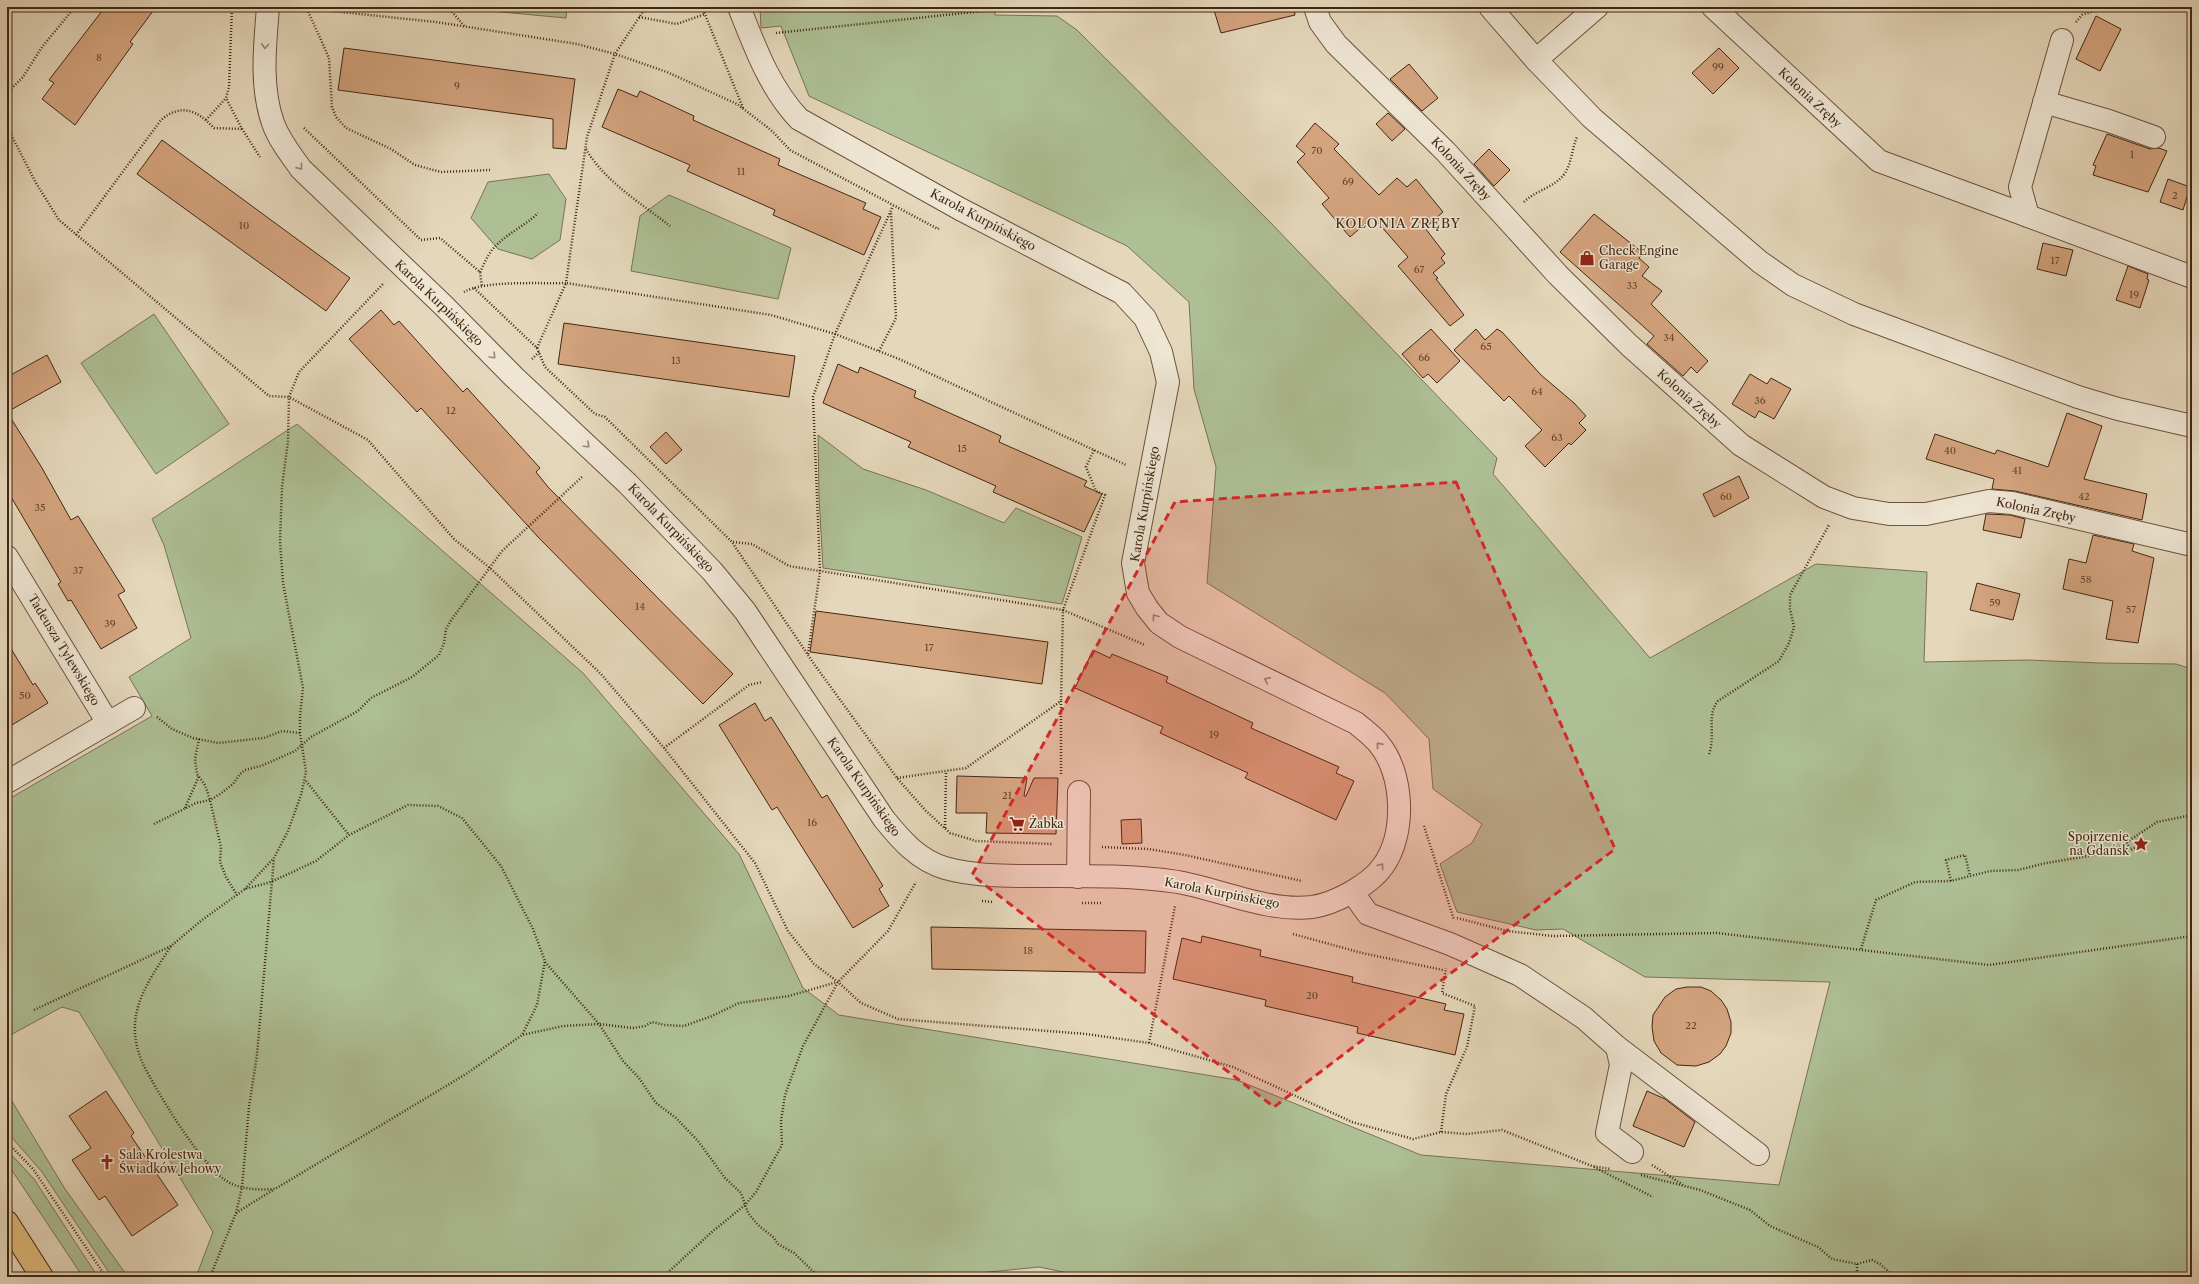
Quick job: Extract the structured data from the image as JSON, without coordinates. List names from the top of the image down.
{
  "streets": {
    "street": ["Kolonia Zręby", "Karola Kurpińskiego", "Tadeusza Tylewskiego"]
  },
  "districts": ["KOLONIA ZRĘBY"],
  "places": {
    "shop": ["Check Engine Garage"],
    "supermarket": ["Żabka"],
    "place": ["Spojrzenie na Gdańsk"],
    "church": ["Sala Królestwa Świadków Jehowy"]
  },
  "house_numbers": [
    "8",
    "99",
    "9",
    "70",
    "1",
    "11",
    "69",
    "2",
    "10",
    "17",
    "67",
    "33",
    "19",
    "34",
    "65",
    "66",
    "13",
    "64",
    "36",
    "12",
    "63",
    "15",
    "40",
    "41",
    "60",
    "42",
    "35",
    "37",
    "58",
    "59",
    "14",
    "57",
    "39",
    "17",
    "50",
    "19",
    "21",
    "16",
    "18",
    "20",
    "22"
  ]
}
